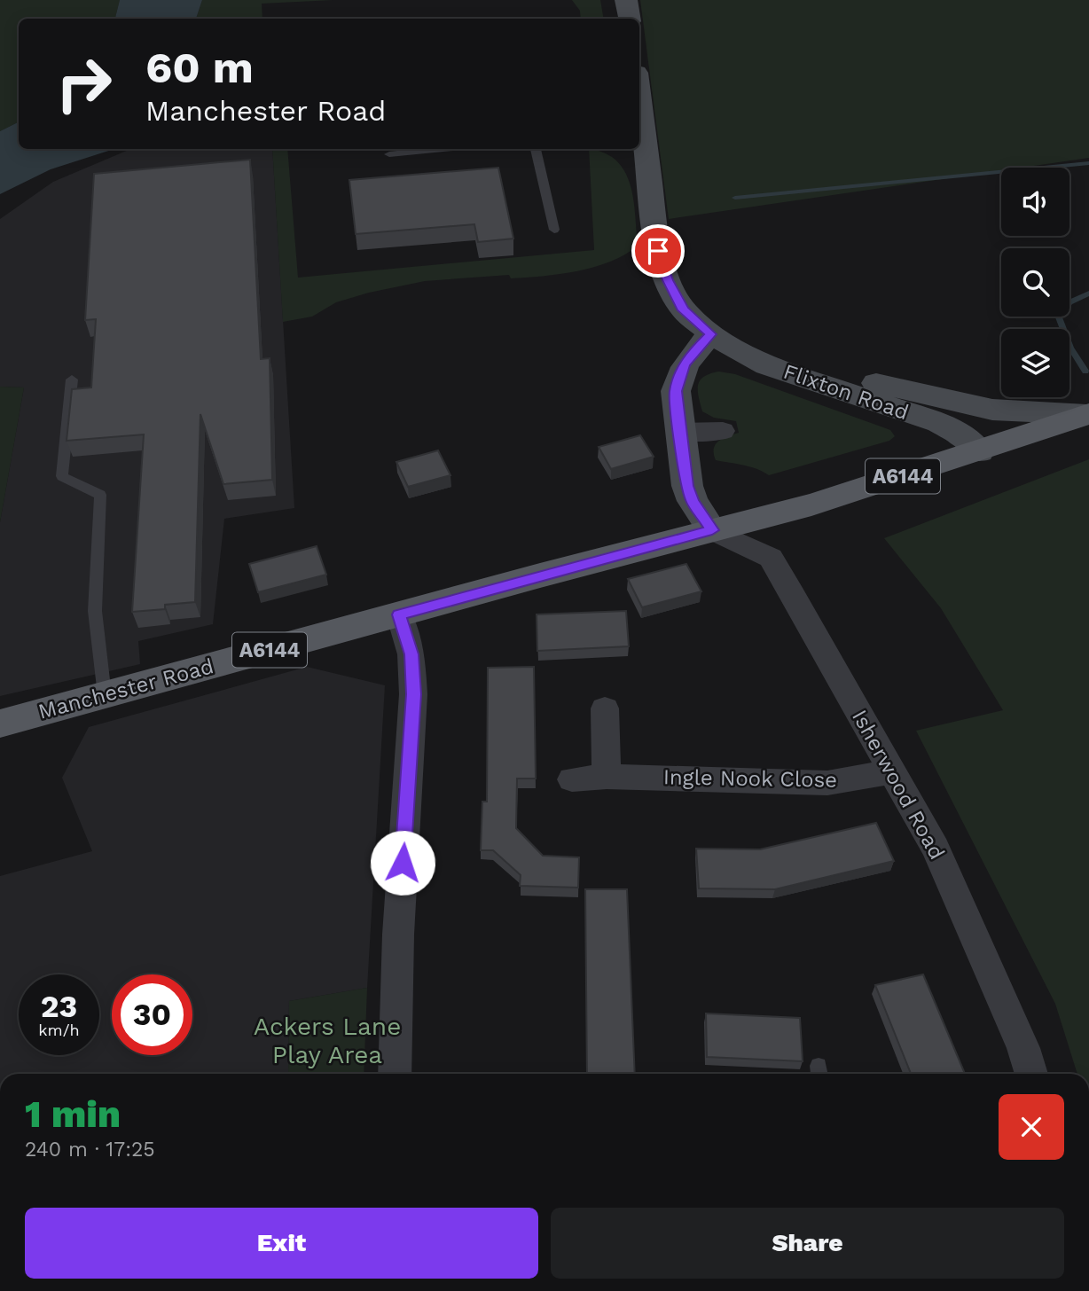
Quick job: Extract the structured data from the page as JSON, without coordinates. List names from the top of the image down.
{
  "streets": {
    "main road": ["Flixton Road", "A6144", "Manchester Road"],
    "street": ["Ingle Nook Close", "Isherwood Road"]
  },
  "crossings": [
    ["Flixton Road", "A6144"],
    ["A6144", "Manchester Road"],
    ["A6144", "Isherwood Road"],
    ["Manchester Road", "Isherwood Road"],
    ["Ingle Nook Close", "Isherwood Road"]
  ],
  "parks": ["Ackers Lane Play Area"],
  "page": {
    "turn": ["60 m", "Manchester Road"],
    "speed": "23 km/h",
    "limit": "30",
    "heading": ["1 min", "240 m · 17:25"],
    "buttons": ["Exit", "Share"]
  }
}
